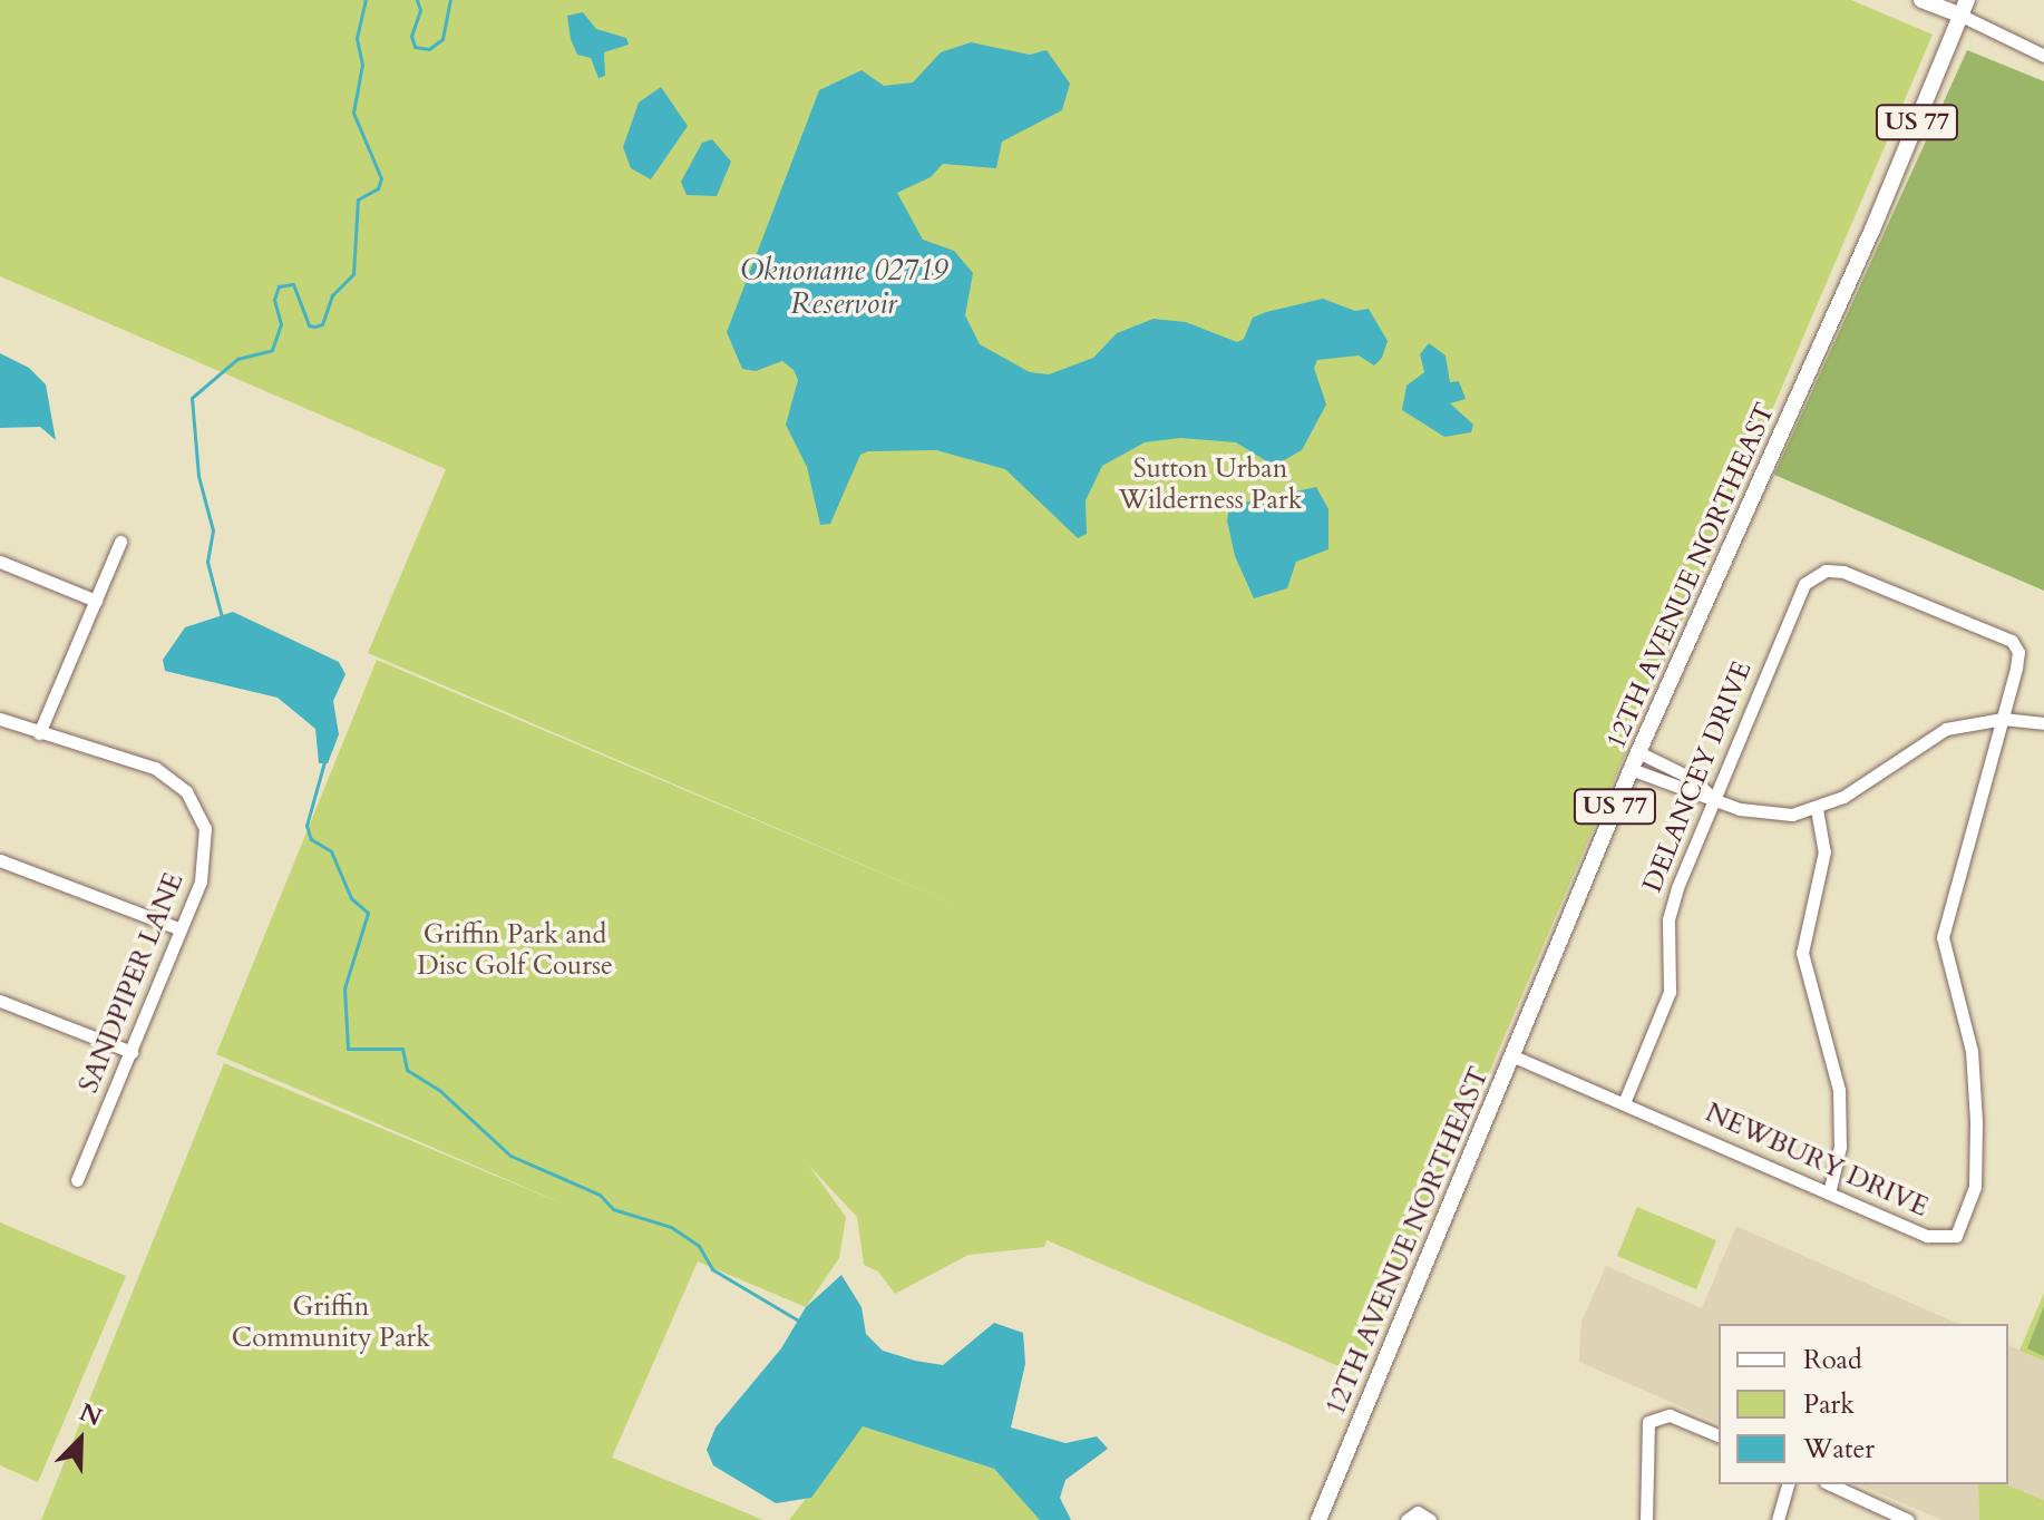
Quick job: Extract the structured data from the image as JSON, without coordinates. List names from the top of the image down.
{
  "streets": {
    "main road": ["US 77", "12TH AVENUE NORTHEAST"],
    "street": ["DELANCEY DRIVE", "SANDPIPER LANE", "NEWBURY DRIVE"]
  },
  "crossings": [
    ["12TH AVENUE NORTHEAST", "NEWBURY DRIVE"],
    ["DELANCEY DRIVE", "NEWBURY DRIVE"]
  ],
  "water": ["Oknoname 02719 Reservoir"],
  "parks": ["Sutton Urban Wilderness Park", "Griffin Park and Disc Golf Course", "Griffin Community Park"],
  "legend": ["Road", "Park", "Water"],
  "north": "top right"
}
